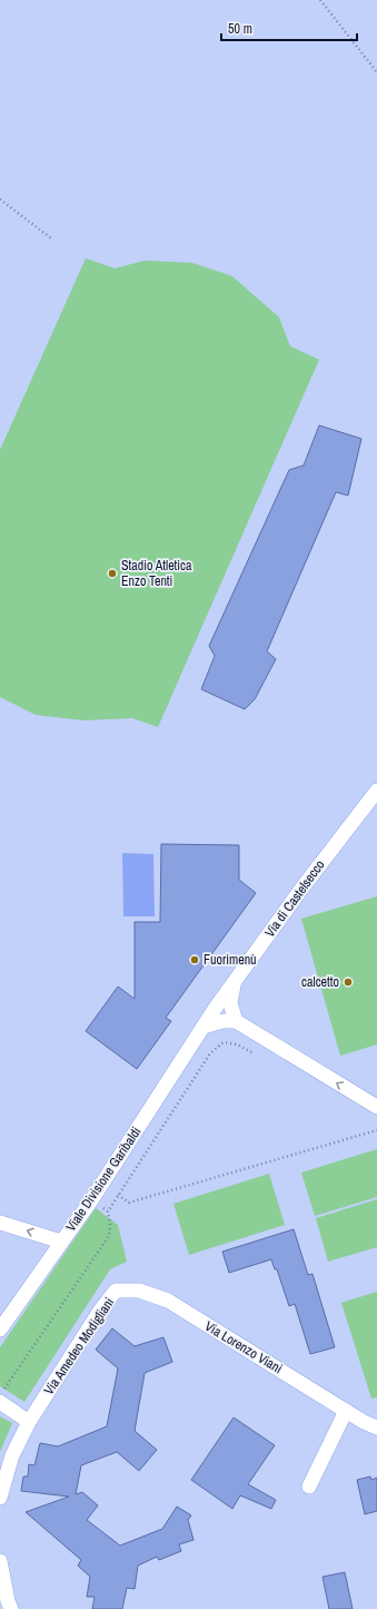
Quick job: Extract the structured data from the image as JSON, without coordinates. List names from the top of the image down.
{
  "streets": {
    "street": [
      "Via di Castelsecco",
      "Viale Divisione Garibaldi",
      "Via Amedeo Modigliani",
      "Via Lorenzo Viani"
    ]
  },
  "crossings": [
    ["Via di Castelsecco", "Viale Divisione Garibaldi"],
    ["Via Amedeo Modigliani", "Via Lorenzo Viani"]
  ],
  "places": ["Stadio Atletica Enzo Tenti", "Fuorimenù", "calcetto"],
  "scale_bar": "50 m"
}
